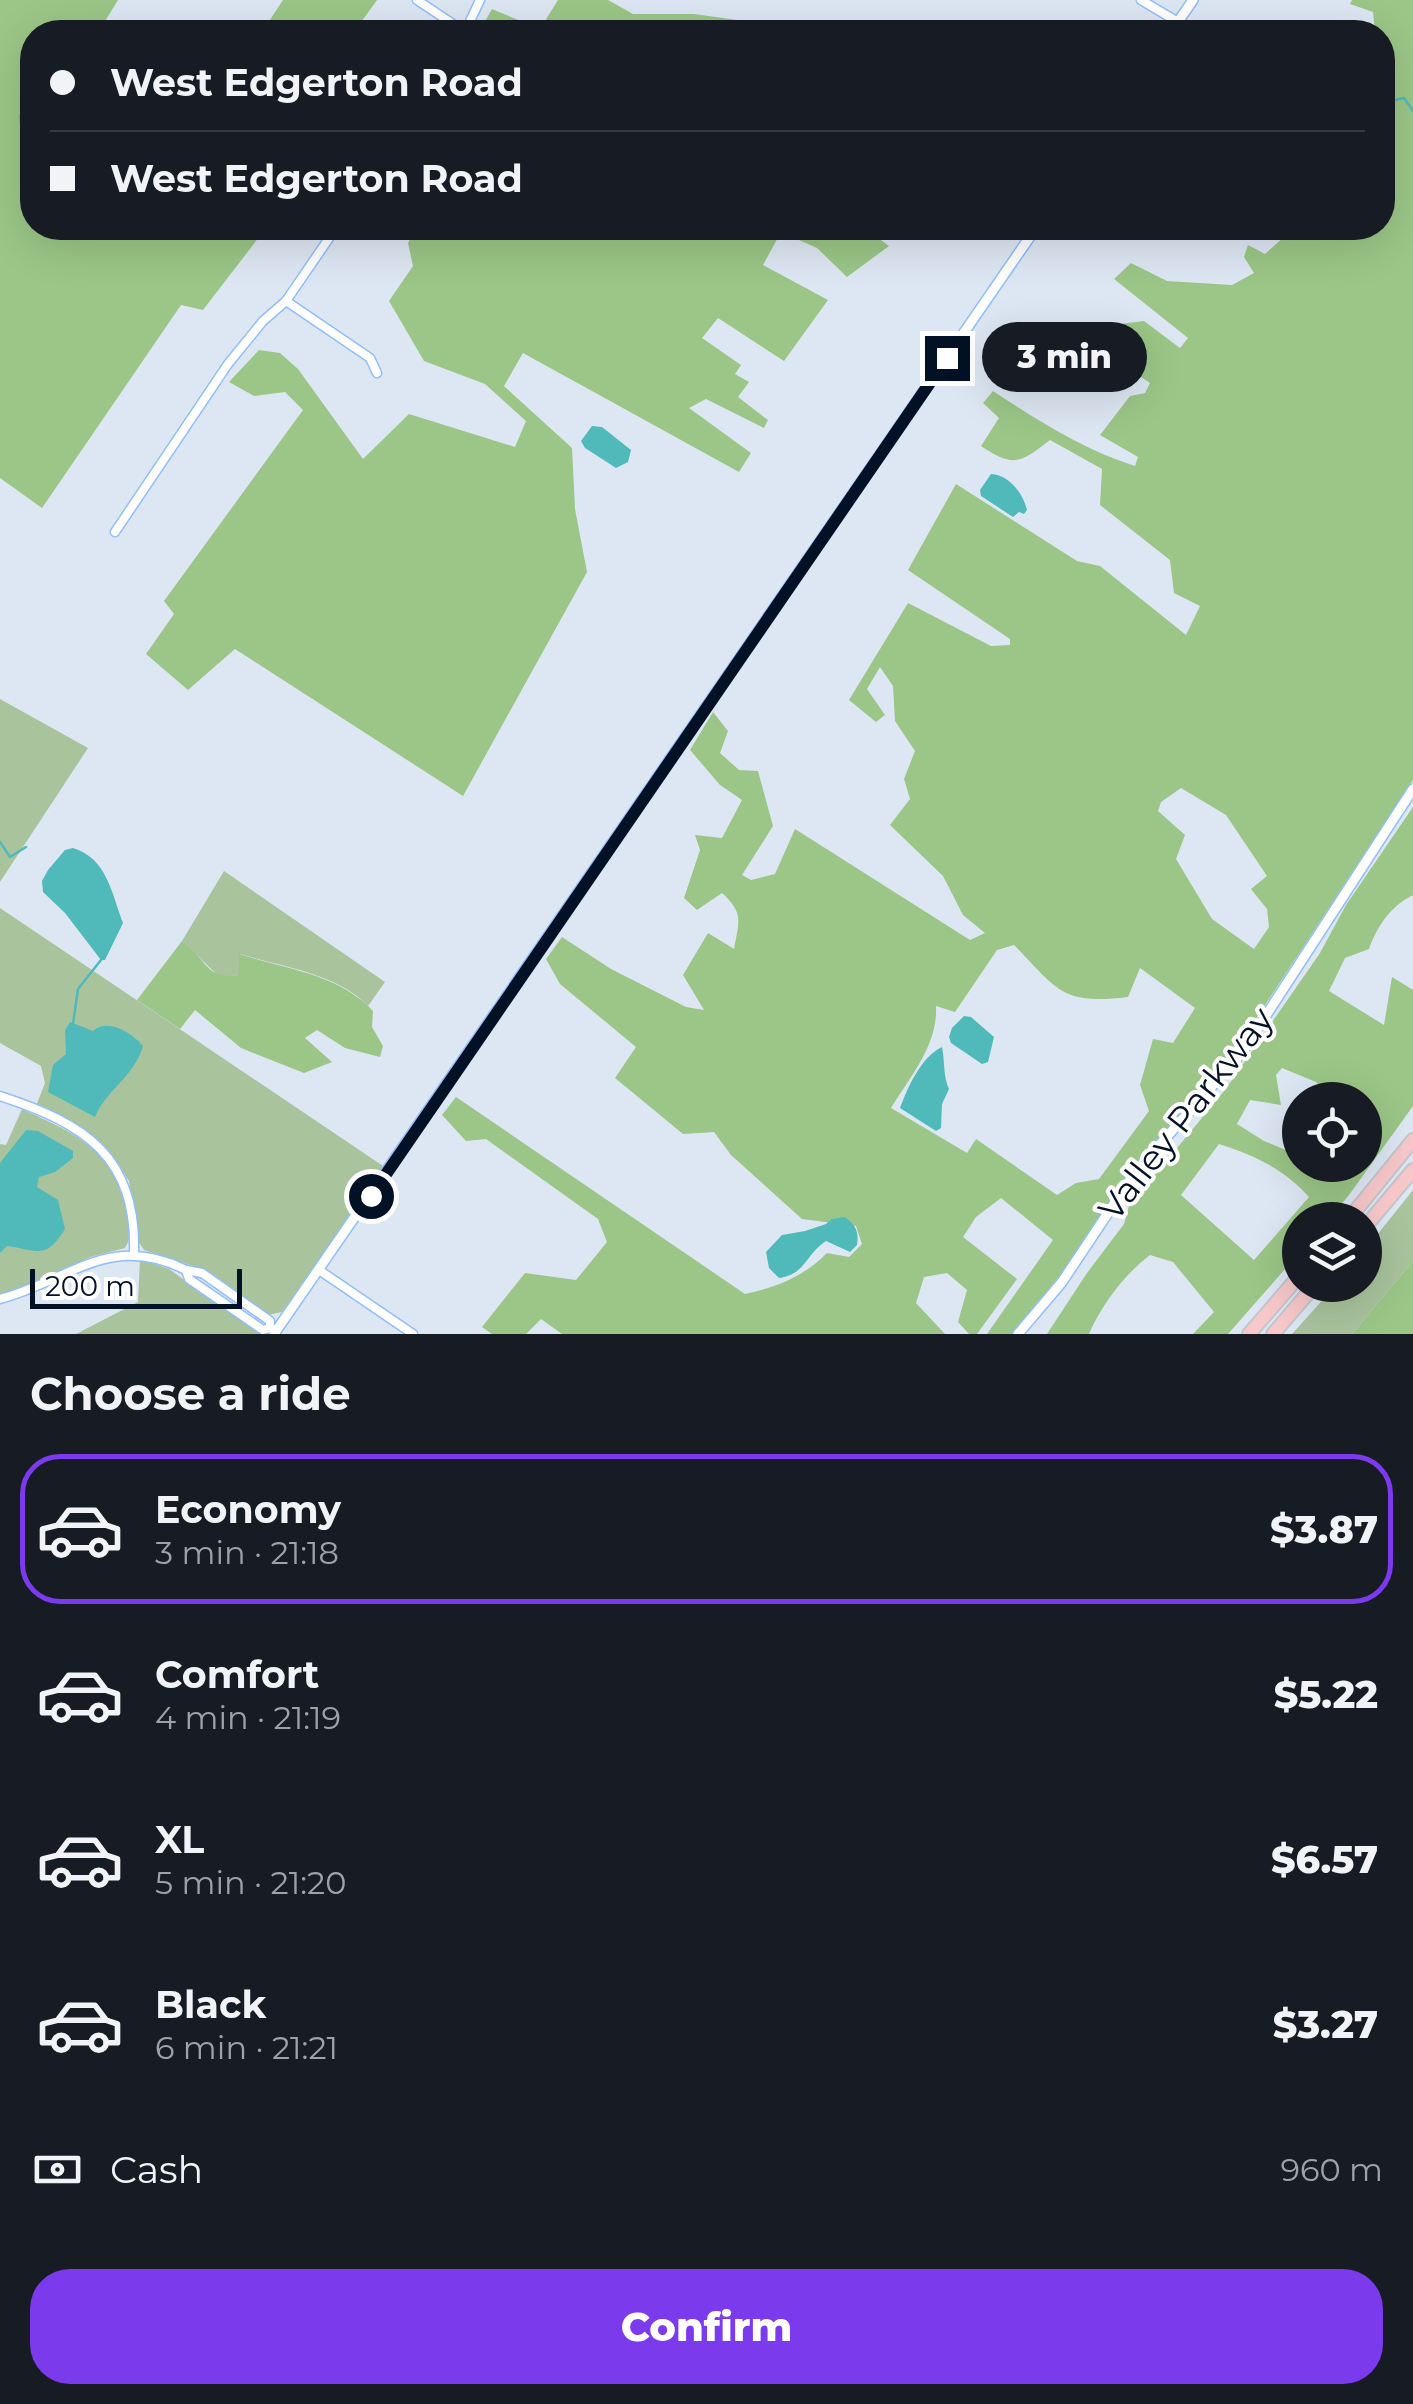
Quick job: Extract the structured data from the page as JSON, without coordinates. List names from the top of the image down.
{
  "streets": {
    "street": ["Valley Parkway"]
  },
  "scale_bar": "200 m",
  "page": {
    "banner": ["West Edgerton Road", "West Edgerton Road"],
    "bubble": "3 min",
    "scale": "200 m",
    "heading": "Choose a ride",
    "list": [
      {
        "name": "Economy",
        "note": "3 min · 21:18",
        "value": "$3.87"
      },
      {
        "name": "Comfort",
        "note": "4 min · 21:19",
        "value": "$5.22"
      },
      {
        "name": "XL",
        "note": "5 min · 21:20",
        "value": "$6.57"
      },
      {
        "name": "Black",
        "note": "6 min · 21:21",
        "value": "$3.27"
      }
    ],
    "pay": ["Cash", "960 m"],
    "buttons": "Confirm"
  }
}
